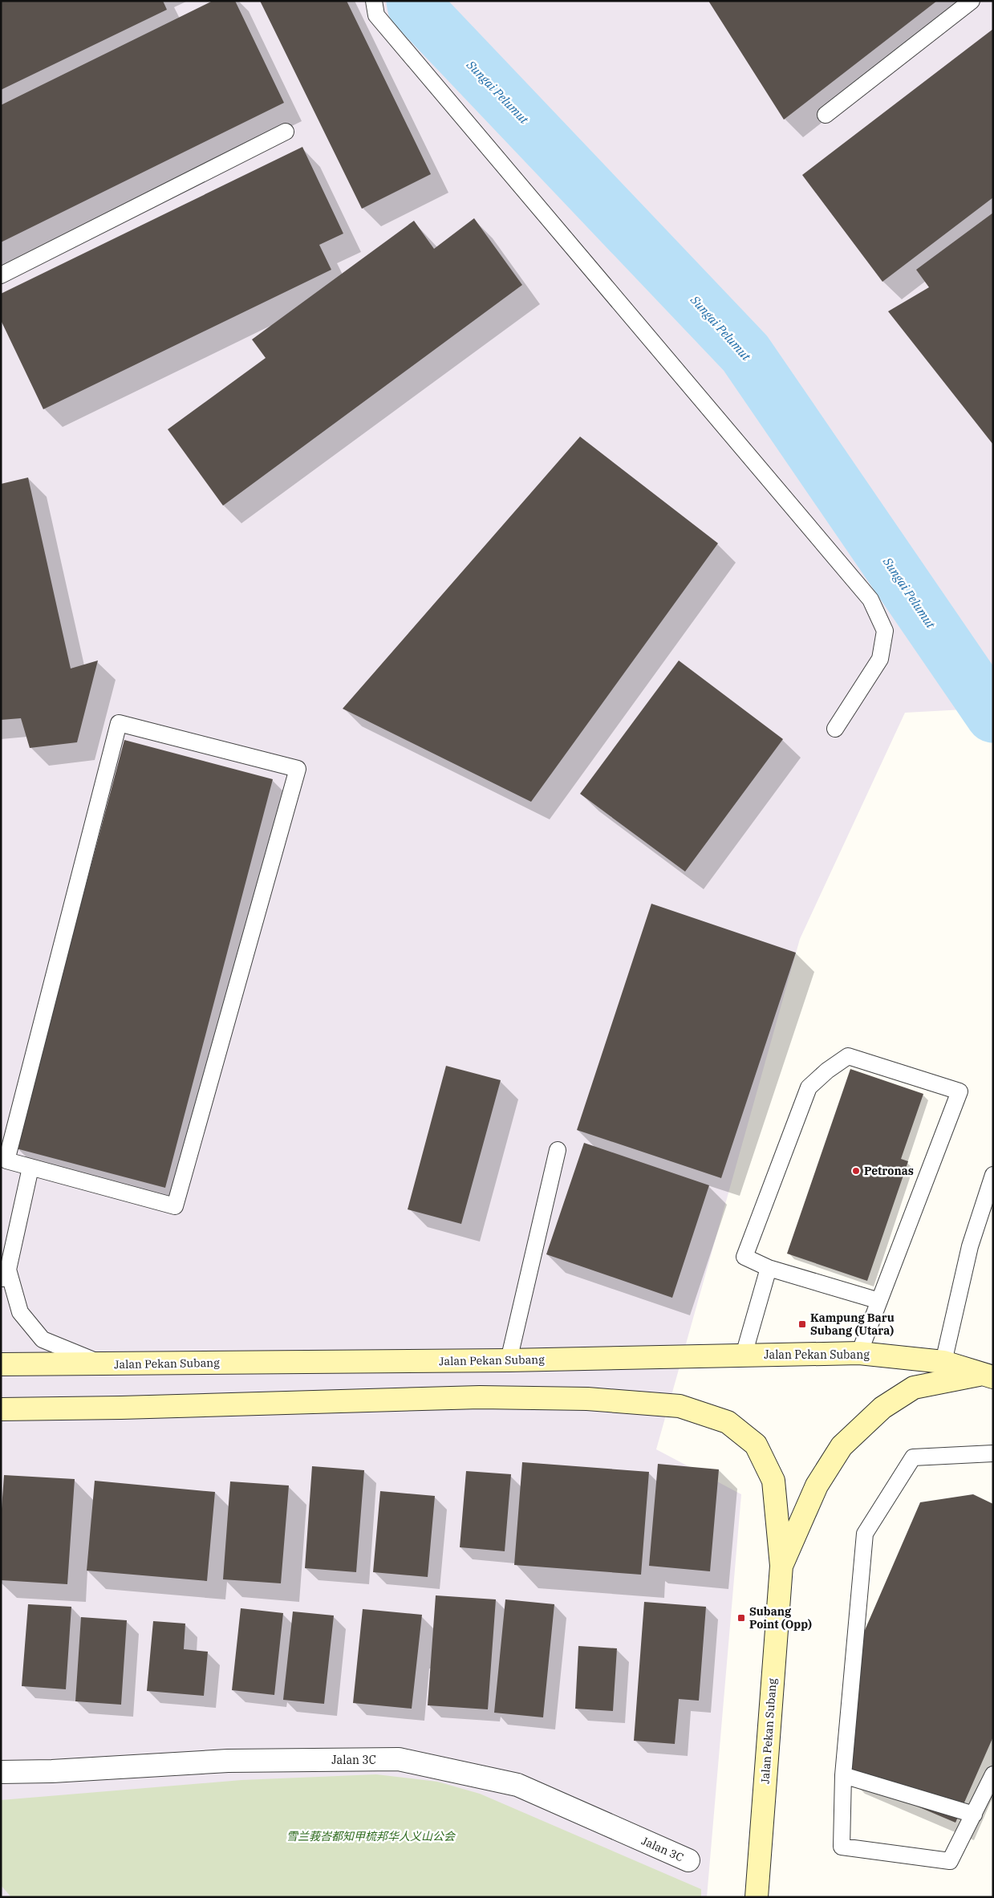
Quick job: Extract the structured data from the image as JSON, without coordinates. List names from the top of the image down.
{
  "streets": {
    "main road": ["Jalan Pekan Subang"],
    "street": ["Jalan 3C"]
  },
  "water": ["Sungai Pelumut"],
  "parks": ["雪兰莪峇都知甲梳邦华人义山公会"],
  "places": {
    "other": ["Petronas"],
    "transit": ["Kampung Baru Subang (Utara)", "Subang Point (Opp)"]
  }
}
